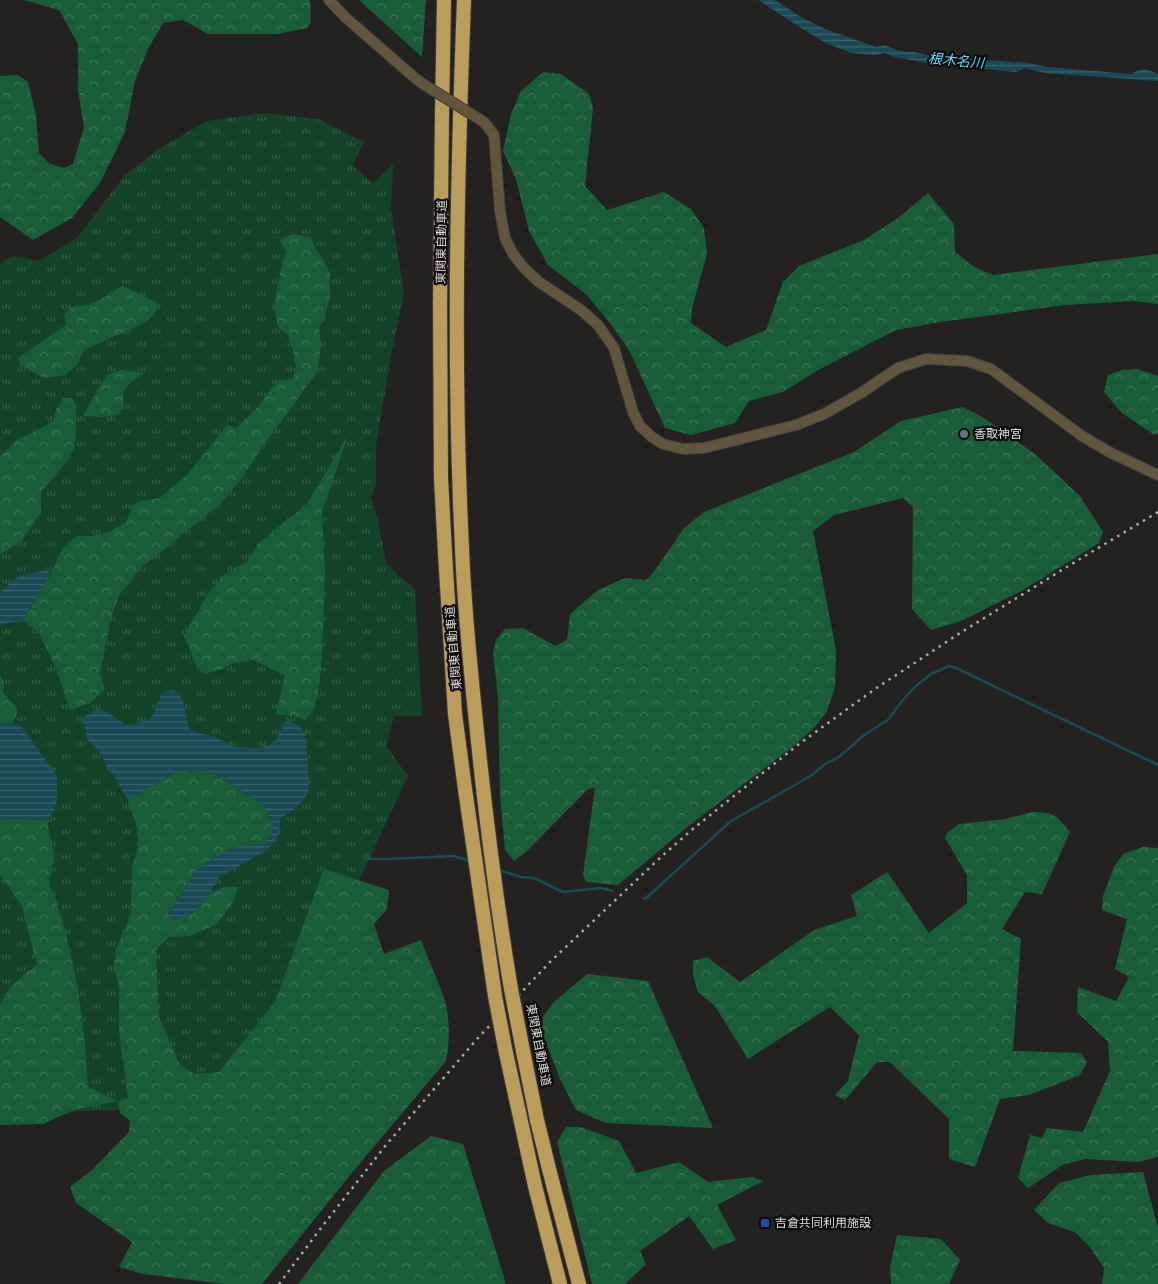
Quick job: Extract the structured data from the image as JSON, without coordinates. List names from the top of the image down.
{
  "streets": {
    "highway": ["東関東自動車道"]
  },
  "water": ["根木名川"],
  "places": {
    "other": ["香取神宮"],
    "transit": ["吉倉共同利用施設"]
  }
}
